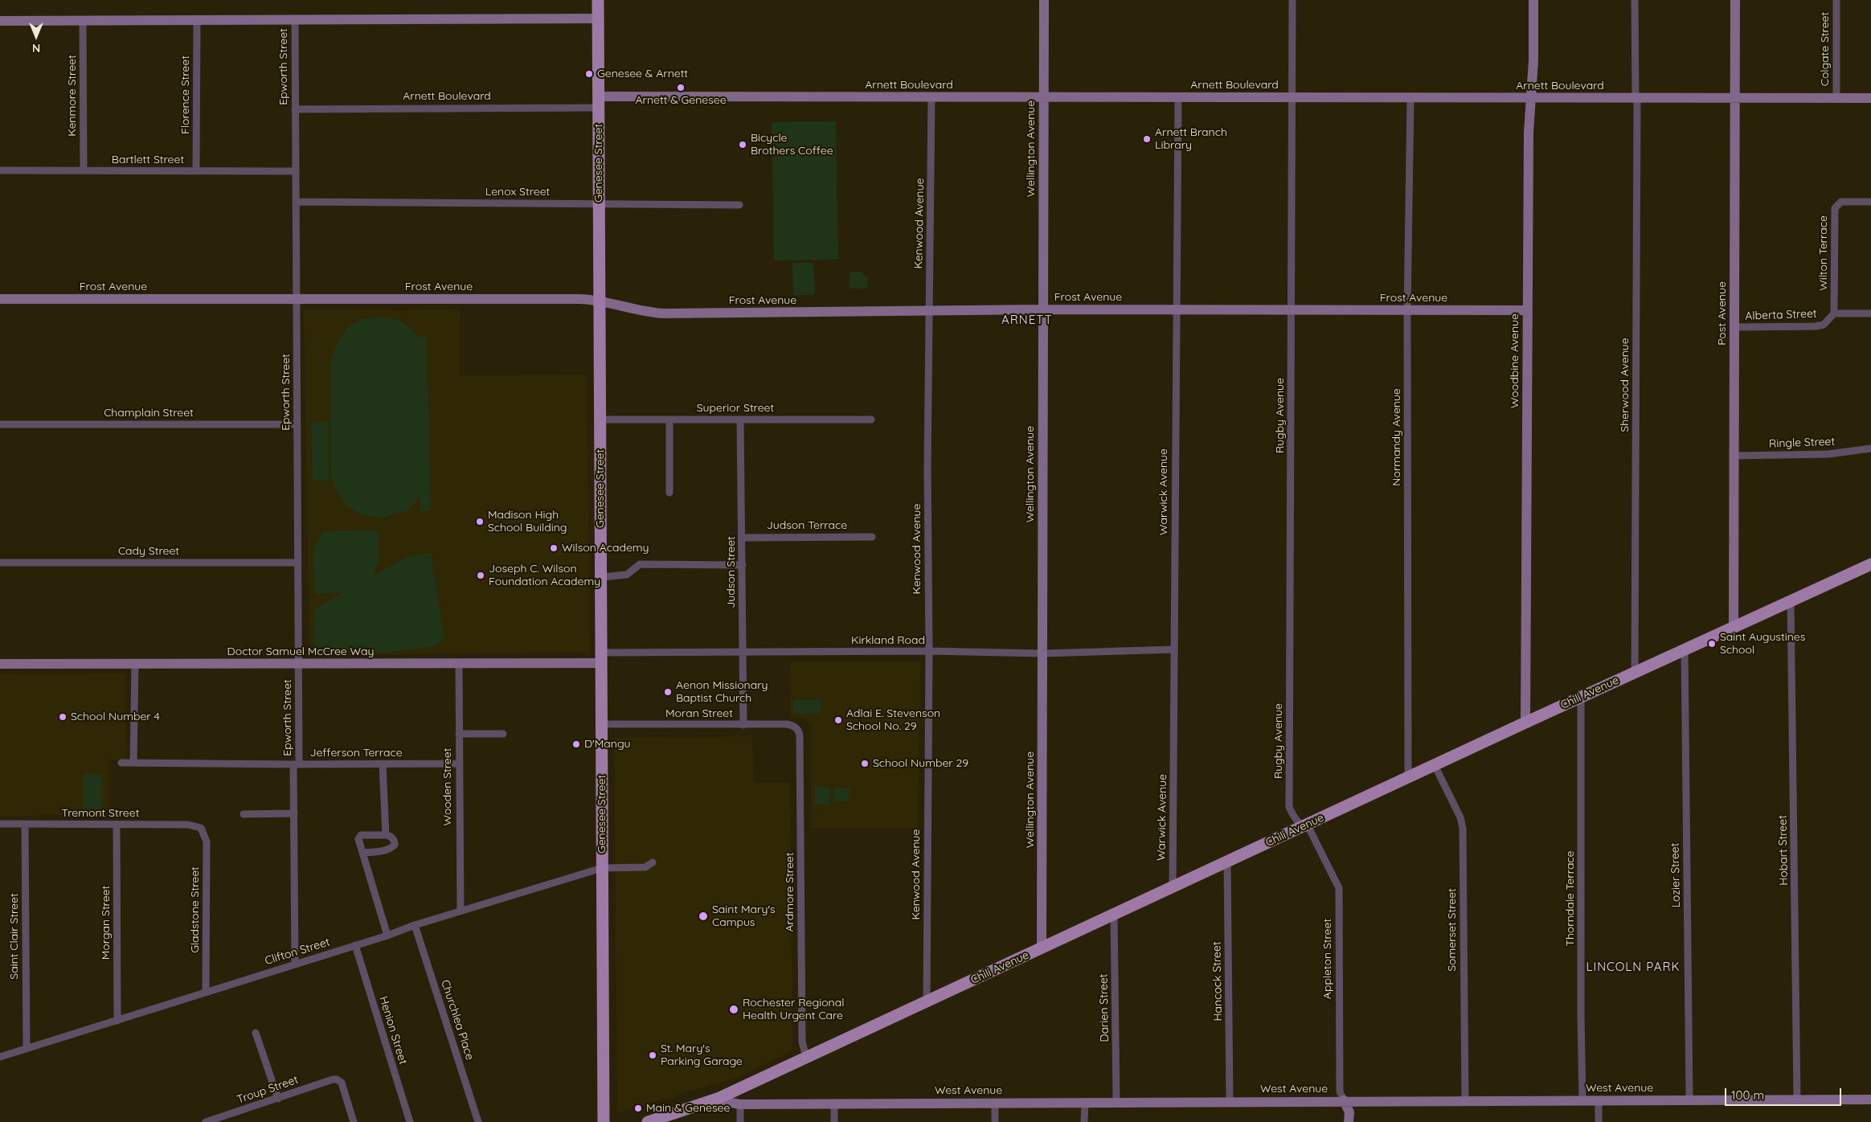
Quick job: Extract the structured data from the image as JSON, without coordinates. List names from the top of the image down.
{
  "streets": {
    "main road": ["Genesee Street", "Chili Avenue"],
    "street": [
      "Colgate Street",
      "Epworth Street",
      "Arnett Boulevard",
      "Florence Street",
      "Kenmore Street",
      "Wellington Avenue",
      "Bartlett Street",
      "Lenox Street",
      "Kenwood Avenue",
      "Wilton Terrace",
      "Frost Avenue",
      "Post Avenue",
      "Alberta Street",
      "Woodbine Avenue",
      "Sherwood Avenue",
      "Superior Street",
      "Champlain Street",
      "Rugby Avenue",
      "Normandy Avenue",
      "Ringle Street",
      "Warwick Avenue",
      "Judson Terrace",
      "Cady Street",
      "Judson Street",
      "Kirkland Road",
      "Doctor Samuel McCree Way",
      "Moran Street",
      "Jefferson Terrace",
      "Wooden Street",
      "Tremont Street",
      "Hobart Street",
      "Lozier Street",
      "Ardmore Street",
      "Thorndale Terrace",
      "Gladstone Street",
      "Morgan Street",
      "Somerset Street",
      "Saint Clair Street",
      "Clifton Street",
      "Appleton Street",
      "Hancock Street",
      "Darien Street",
      "Churchlea Place",
      "Henion Street",
      "West Avenue",
      "Troup Street"
    ]
  },
  "crossings": [
    ["Colgate Street", "Arnett Boulevard"],
    ["Epworth Street", "Arnett Boulevard"],
    ["Epworth Street", "Bartlett Street"],
    ["Epworth Street", "Lenox Street"],
    ["Epworth Street", "Frost Avenue"],
    ["Epworth Street", "Champlain Street"],
    ["Epworth Street", "Cady Street"],
    ["Epworth Street", "Doctor Samuel McCree Way"],
    ["Epworth Street", "Jefferson Terrace"],
    ["Epworth Street", "Clifton Street"],
    ["Arnett Boulevard", "Wellington Avenue"],
    ["Arnett Boulevard", "Genesee Street"],
    ["Arnett Boulevard", "Kenwood Avenue"],
    ["Arnett Boulevard", "Post Avenue"],
    ["Arnett Boulevard", "Woodbine Avenue"],
    ["Arnett Boulevard", "Sherwood Avenue"],
    ["Arnett Boulevard", "Rugby Avenue"],
    ["Arnett Boulevard", "Normandy Avenue"],
    ["Arnett Boulevard", "Warwick Avenue"],
    ["Florence Street", "Bartlett Street"],
    ["Kenmore Street", "Bartlett Street"],
    ["Wellington Avenue", "Frost Avenue"],
    ["Wellington Avenue", "Kirkland Road"],
    ["Wellington Avenue", "Chili Avenue"],
    ["Genesee Street", "Lenox Street"],
    ["Genesee Street", "Frost Avenue"],
    ["Genesee Street", "Superior Street"],
    ["Genesee Street", "Kirkland Road"],
    ["Genesee Street", "Doctor Samuel McCree Way"],
    ["Genesee Street", "Moran Street"],
    ["Genesee Street", "Clifton Street"],
    ["Kenwood Avenue", "Frost Avenue"],
    ["Kenwood Avenue", "Kirkland Road"],
    ["Kenwood Avenue", "Chili Avenue"],
    ["Wilton Terrace", "Alberta Street"],
    ["Frost Avenue", "Woodbine Avenue"],
    ["Frost Avenue", "Rugby Avenue"],
    ["Frost Avenue", "Normandy Avenue"],
    ["Frost Avenue", "Warwick Avenue"],
    ["Post Avenue", "Alberta Street"],
    ["Post Avenue", "Ringle Street"],
    ["Post Avenue", "Chili Avenue"],
    ["Woodbine Avenue", "Chili Avenue"],
    ["Sherwood Avenue", "Chili Avenue"],
    ["Superior Street", "Judson Street"],
    ["Rugby Avenue", "Chili Avenue"],
    ["Rugby Avenue", "Appleton Street"],
    ["Normandy Avenue", "Chili Avenue"],
    ["Warwick Avenue", "Kirkland Road"],
    ["Warwick Avenue", "Chili Avenue"],
    ["Judson Terrace", "Judson Street"],
    ["Judson Street", "Kirkland Road"],
    ["Judson Street", "Moran Street"],
    ["Kirkland Road", "Doctor Samuel McCree Way"],
    ["Doctor Samuel McCree Way", "Wooden Street"],
    ["Chili Avenue", "Hobart Street"],
    ["Chili Avenue", "Lozier Street"],
    ["Chili Avenue", "Ardmore Street"],
    ["Chili Avenue", "Thorndale Terrace"],
    ["Chili Avenue", "Somerset Street"],
    ["Chili Avenue", "Appleton Street"],
    ["Chili Avenue", "Hancock Street"],
    ["Chili Avenue", "Darien Street"],
    ["Chili Avenue", "West Avenue"],
    ["Moran Street", "Ardmore Street"],
    ["Jefferson Terrace", "Wooden Street"],
    ["Wooden Street", "Clifton Street"],
    ["Tremont Street", "Gladstone Street"],
    ["Tremont Street", "Morgan Street"],
    ["Tremont Street", "Saint Clair Street"],
    ["Hobart Street", "West Avenue"],
    ["Lozier Street", "West Avenue"],
    ["Thorndale Terrace", "West Avenue"],
    ["Gladstone Street", "Clifton Street"],
    ["Morgan Street", "Clifton Street"],
    ["Somerset Street", "West Avenue"],
    ["Saint Clair Street", "Clifton Street"],
    ["Clifton Street", "Churchlea Place"],
    ["Clifton Street", "Henion Street"],
    ["Appleton Street", "West Avenue"],
    ["Hancock Street", "West Avenue"],
    ["Darien Street", "West Avenue"]
  ],
  "districts": ["ARNETT", "LINCOLN PARK"],
  "places": [
    "Genesee & Arnett",
    "Arnett & Genesee",
    "Arnett Branch Library",
    "Bicycle Brothers Coffee",
    "Madison High School Building",
    "Wilson Academy",
    "Joseph C. Wilson Foundation Academy",
    "Saint Augustines School",
    "Aenon Missionary Baptist Church",
    "School Number 4",
    "Adlai E. Stevenson School No. 29",
    "D'Mangu",
    "School Number 29",
    "Saint Mary's Campus",
    "Rochester Regional Health Urgent Care",
    "St. Mary's Parking Garage",
    "Main & Genesee"
  ],
  "scale_bar": "100 m",
  "north": "bottom"
}
